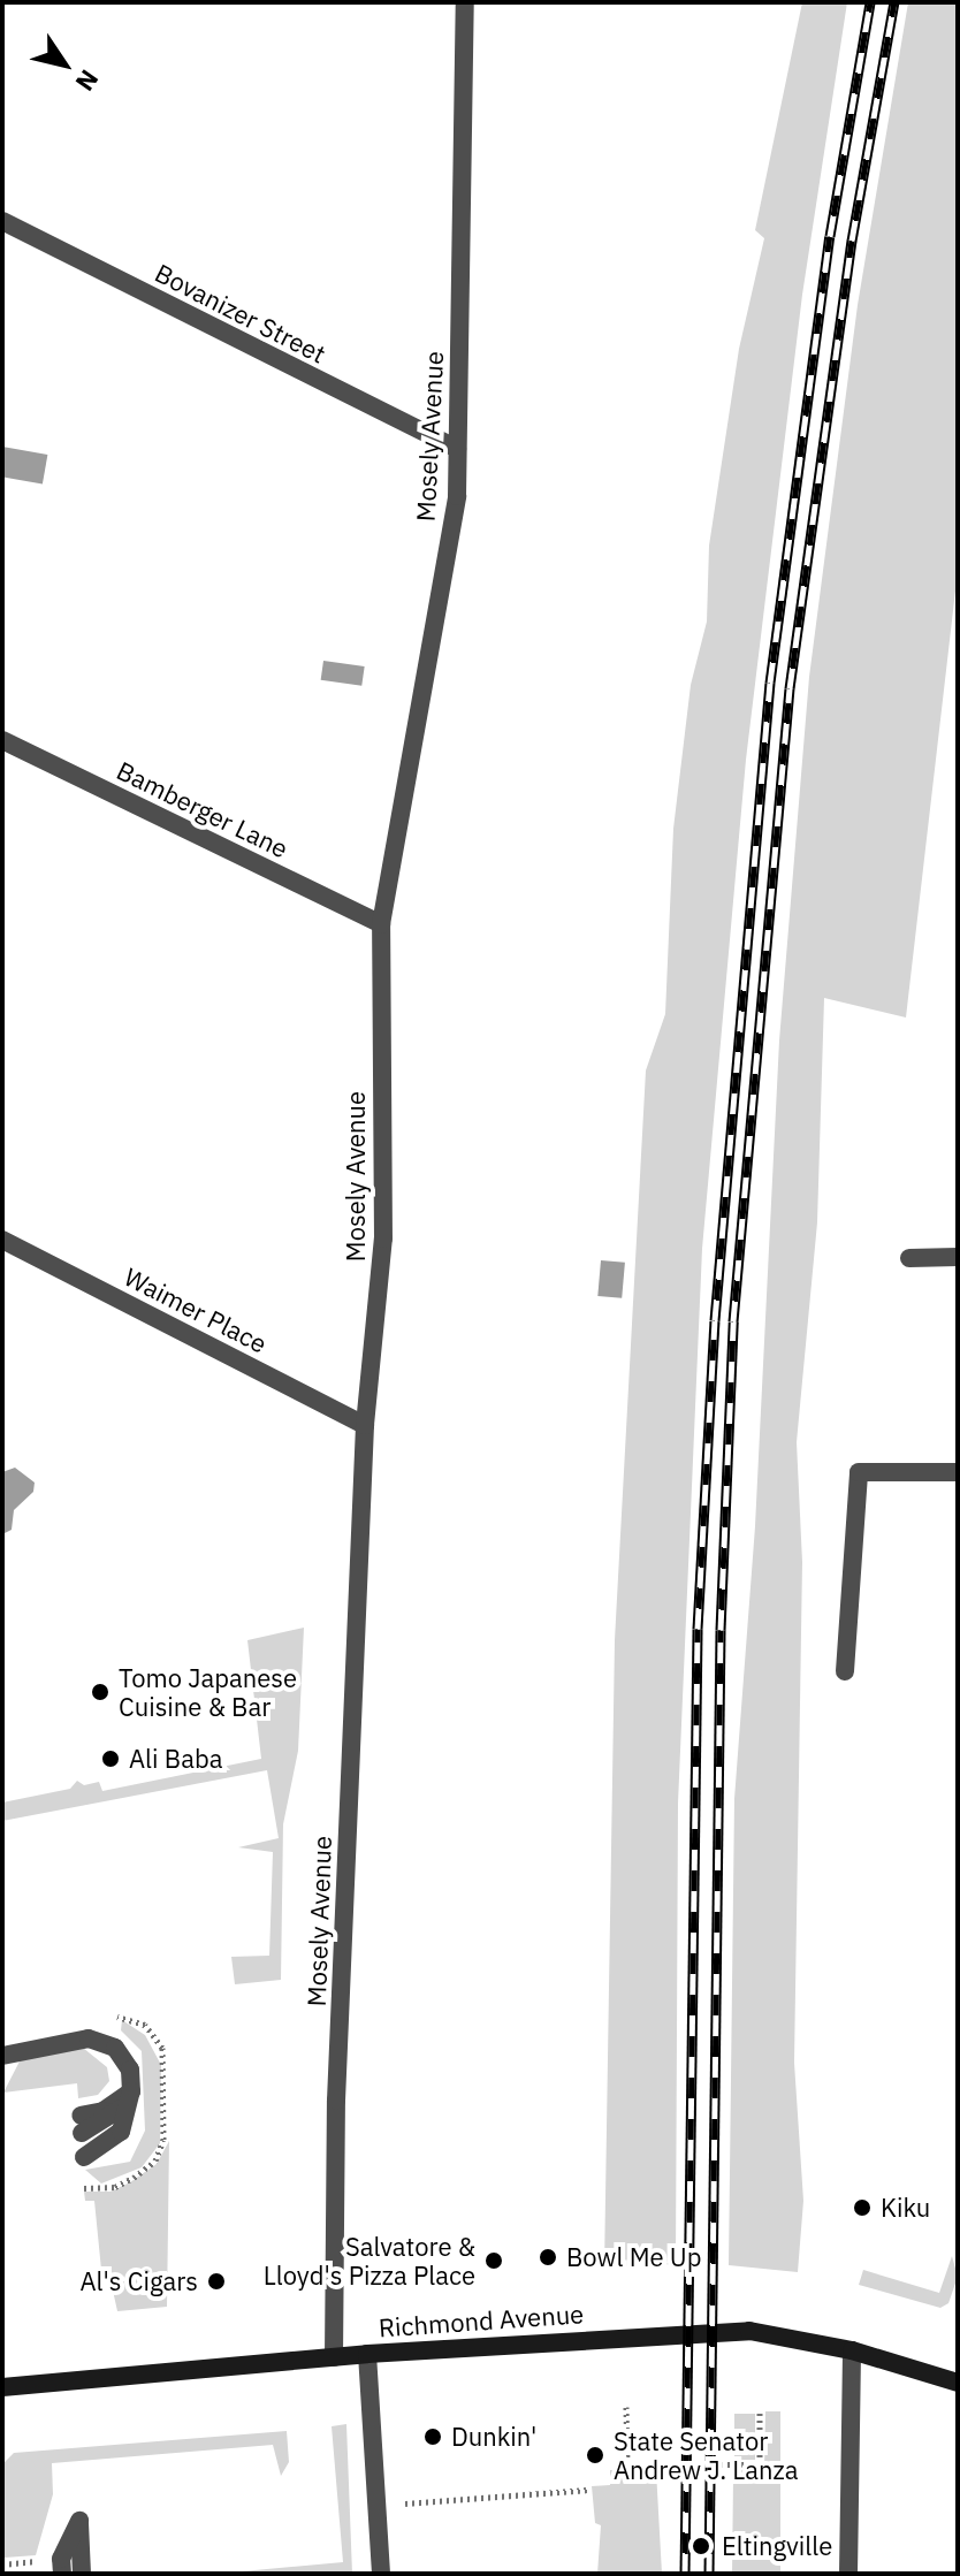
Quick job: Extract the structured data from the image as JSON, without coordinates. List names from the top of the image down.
{
  "streets": {
    "main road": ["Richmond Avenue"],
    "street": [
      "Bovanizer Street",
      "Mosely Avenue",
      "Bamberger Lane",
      "Waimer Place"
    ]
  },
  "crossings": [
    ["Bovanizer Street", "Mosely Avenue"],
    ["Mosely Avenue", "Bamberger Lane"],
    ["Mosely Avenue", "Waimer Place"],
    ["Mosely Avenue", "Richmond Avenue"]
  ],
  "places": [
    "Tomo Japanese Cuisine & Bar",
    "Ali Baba",
    "Kiku",
    "Bowl Me Up",
    "Salvatore & Lloyd's Pizza Place",
    "Al's Cigars",
    "Dunkin'",
    "State Senator Andrew J. Lanza",
    "Eltingville"
  ],
  "north": "bottom right"
}
